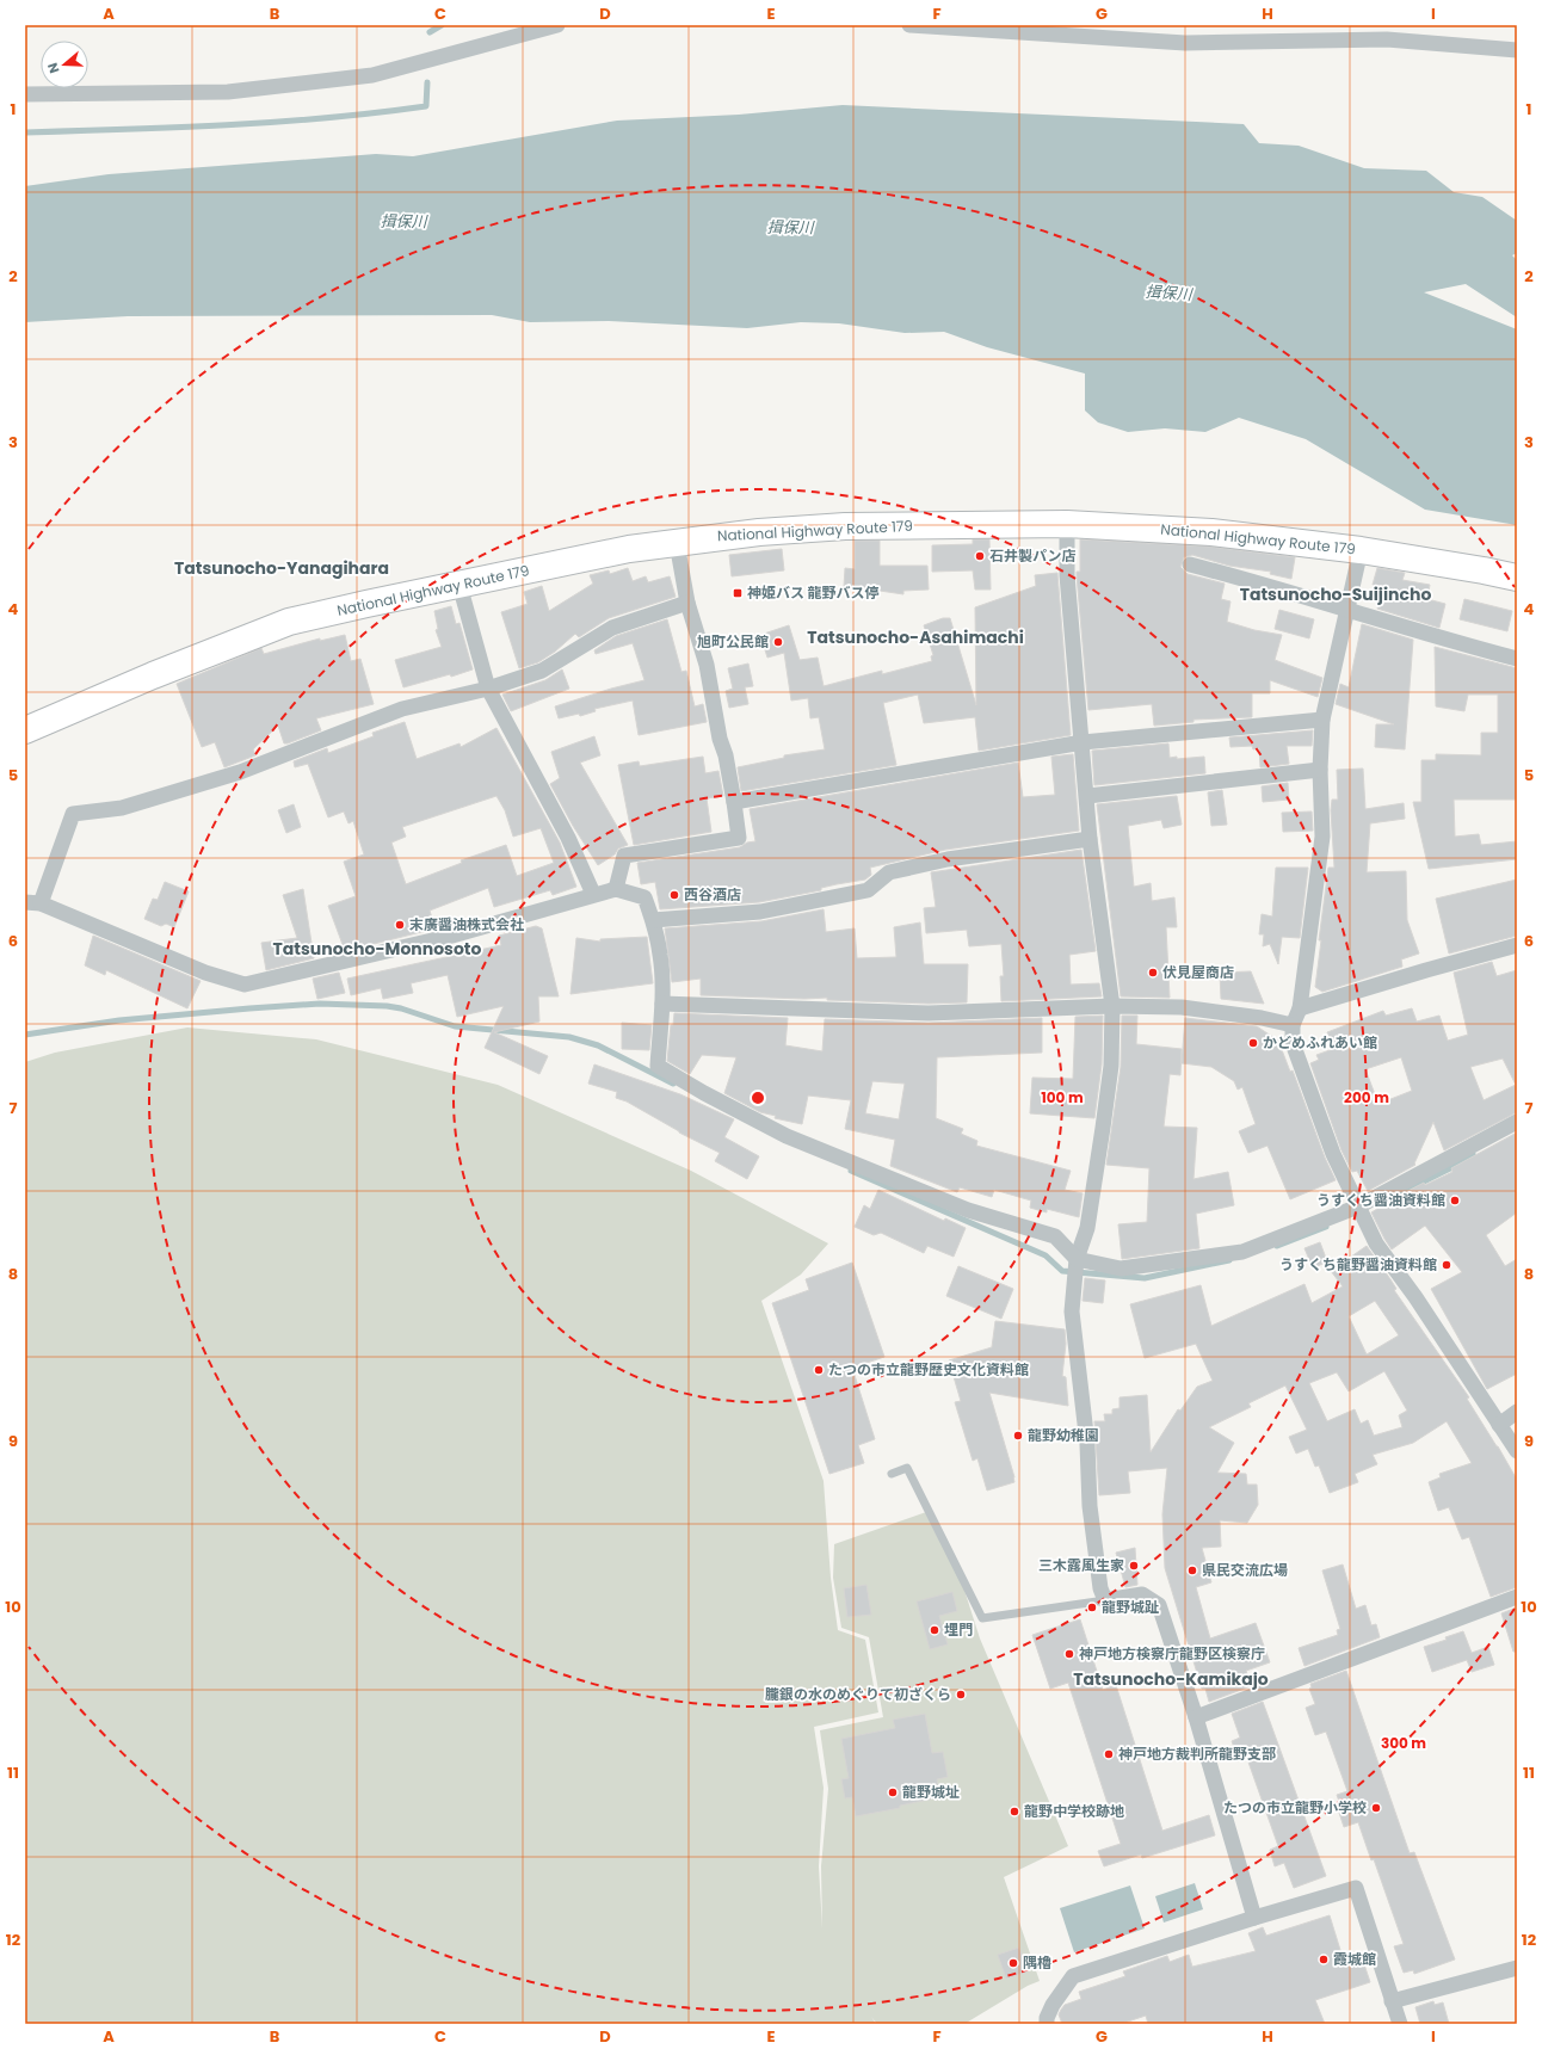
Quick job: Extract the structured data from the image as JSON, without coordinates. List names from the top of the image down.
{
  "streets": {
    "highway": ["National Highway Route 179"]
  },
  "districts": [
    "Tatsunocho-Yanagihara",
    "Tatsunocho-Suijincho",
    "Tatsunocho-Asahimachi",
    "Tatsunocho-Monnosoto",
    "Tatsunocho-Kamikajo"
  ],
  "water": ["揖保川"],
  "places": {
    "other": [
      "石井製パン店",
      "旭町公民館",
      "西谷酒店",
      "末廣醤油株式会社",
      "伏見屋商店",
      "かどめふれあい館",
      "うすくち醤油資料館",
      "うすくち龍野醤油資料館",
      "たつの市立龍野歴史文化資料館",
      "龍野幼稚園",
      "三木露風生家",
      "県民交流広場",
      "龍野城趾",
      "埋門",
      "神戸地方検察庁龍野区検察庁",
      "朧銀の水のめぐりて初ざくら",
      "神戸地方裁判所龍野支部",
      "龍野城址",
      "たつの市立龍野小学校",
      "龍野中学校跡地",
      "霞城館",
      "隅櫓"
    ],
    "transit": ["神姫バス 龍野バス停"]
  },
  "north": "left",
  "grid": {
    "columns": [
      "A",
      "B",
      "C",
      "D",
      "E",
      "F",
      "G",
      "H",
      "I"
    ],
    "rows": [
      "1",
      "2",
      "3",
      "4",
      "5",
      "6",
      "7",
      "8",
      "9",
      "10",
      "11",
      "12"
    ]
  },
  "rings": ["100 m", "200 m", "300 m"]
}
